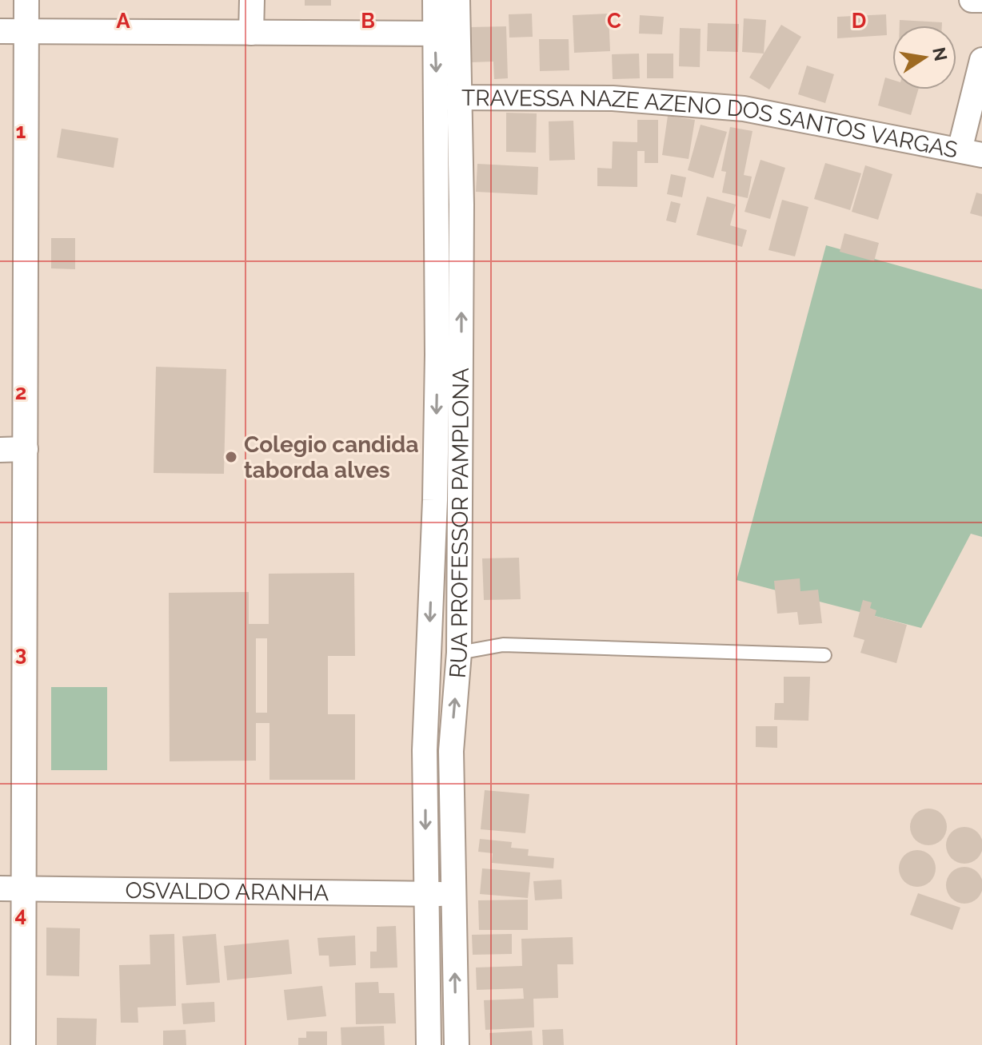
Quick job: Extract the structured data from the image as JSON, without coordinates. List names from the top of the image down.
{
  "streets": {
    "street": ["TRAVESSA NAZE AZENO DOS SANTOS VARGAS", "RUA PROFESSOR PAMPLONA", "OSVALDO ARANHA"]
  },
  "crossings": [
    ["TRAVESSA NAZE AZENO DOS SANTOS VARGAS", "RUA PROFESSOR PAMPLONA"],
    ["RUA PROFESSOR PAMPLONA", "OSVALDO ARANHA"]
  ],
  "places": ["Colegio candida taborda alves"],
  "north": "right",
  "grid": {
    "columns": [
      "A",
      "B",
      "C",
      "D"
    ],
    "rows": [
      "1",
      "2",
      "3",
      "4"
    ]
  }
}
